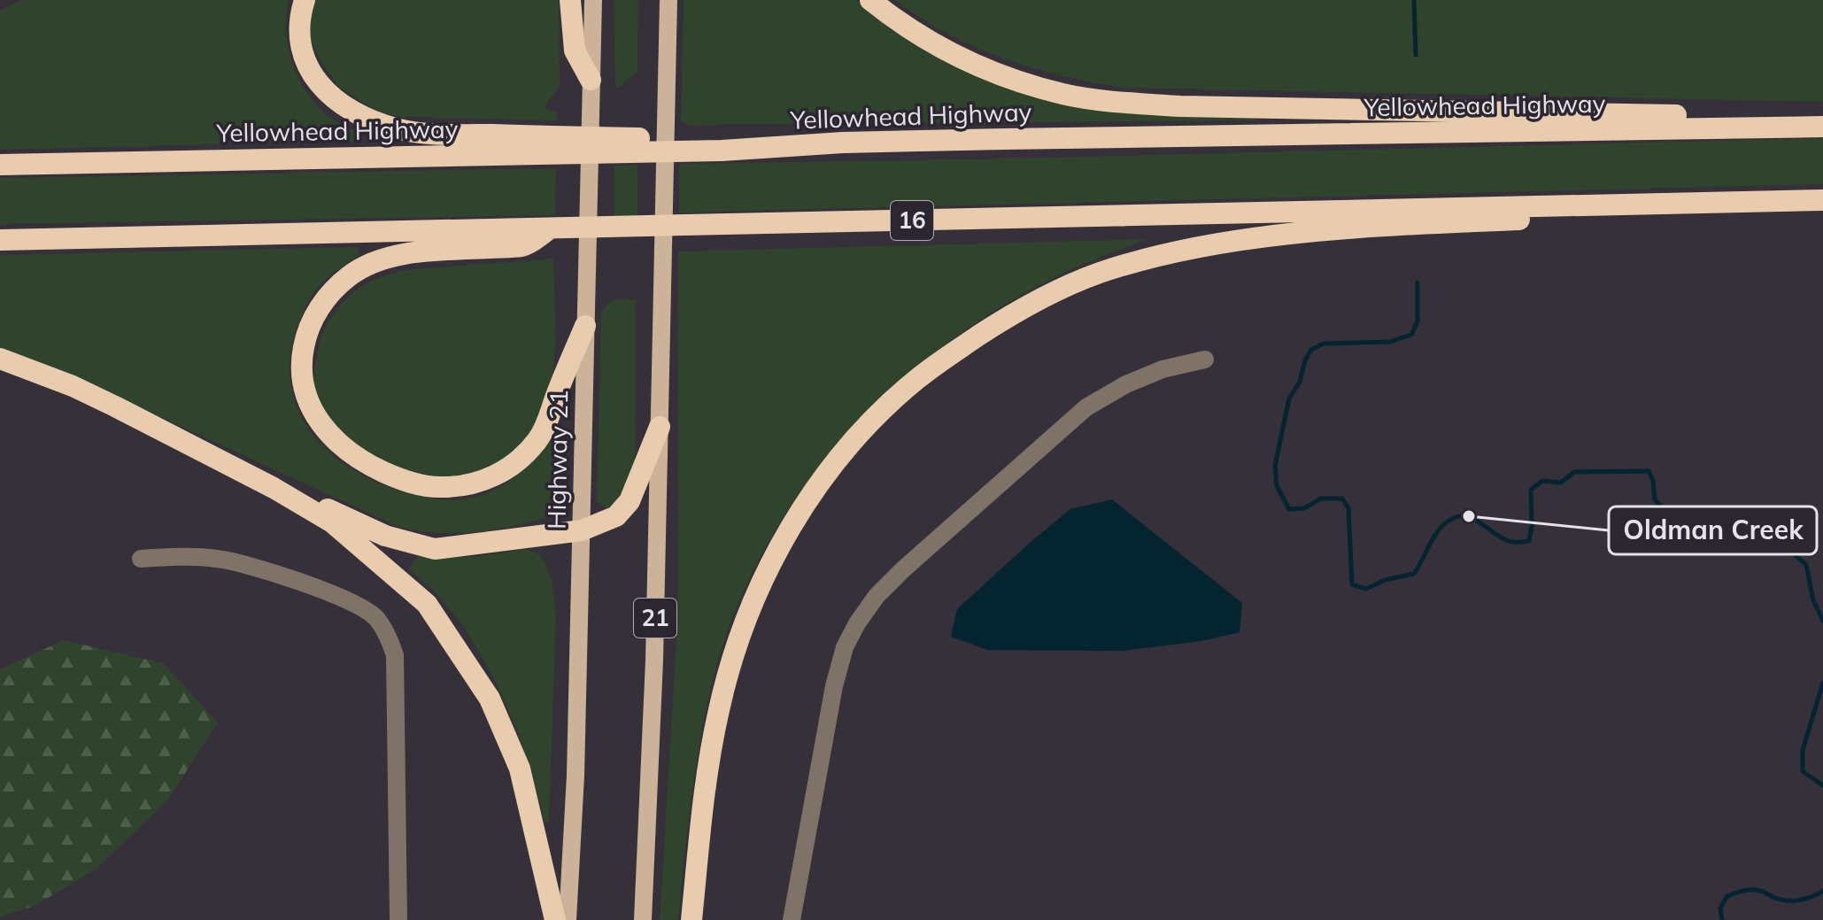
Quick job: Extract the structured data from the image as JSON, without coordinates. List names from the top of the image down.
{
  "streets": {
    "highway": ["Yellowhead Highway", "16"],
    "main road": ["Highway 21", "21"]
  },
  "places": ["Oldman Creek"]
}
